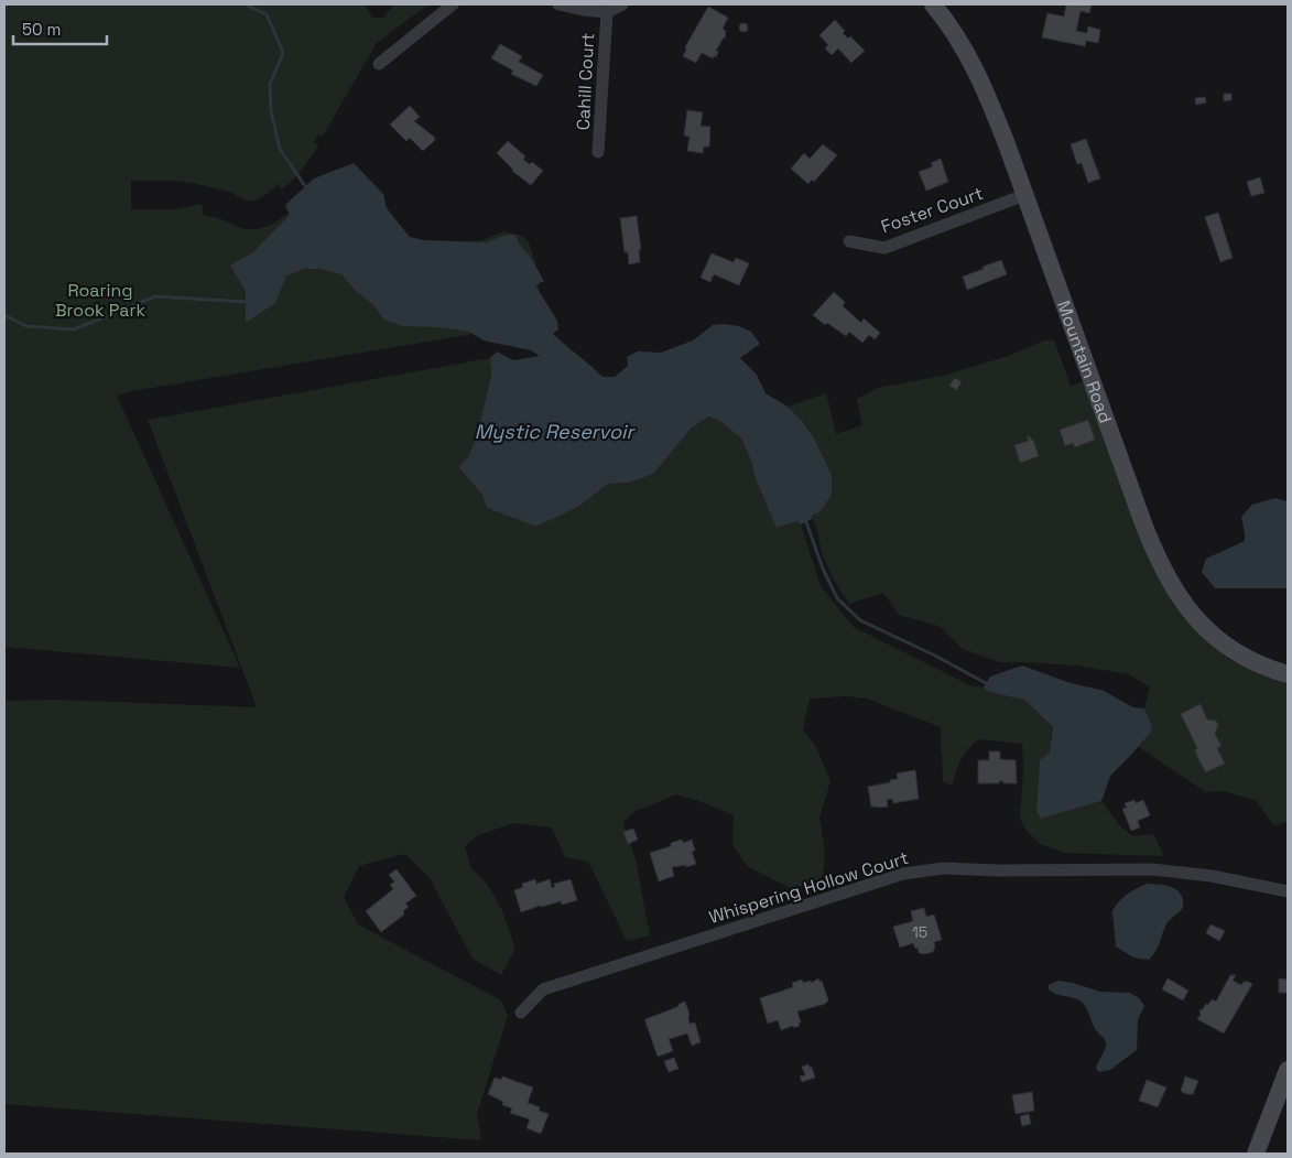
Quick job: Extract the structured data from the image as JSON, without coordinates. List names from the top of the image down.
{
  "streets": {
    "main road": ["Mountain Road"],
    "street": ["Cahill Court", "Foster Court", "Whispering Hollow Court"]
  },
  "crossings": [
    ["Foster Court", "Mountain Road"]
  ],
  "water": ["Mystic Reservoir"],
  "parks": ["Roaring Brook Park"],
  "house_numbers": ["15"],
  "scale_bar": "50 m"
}
